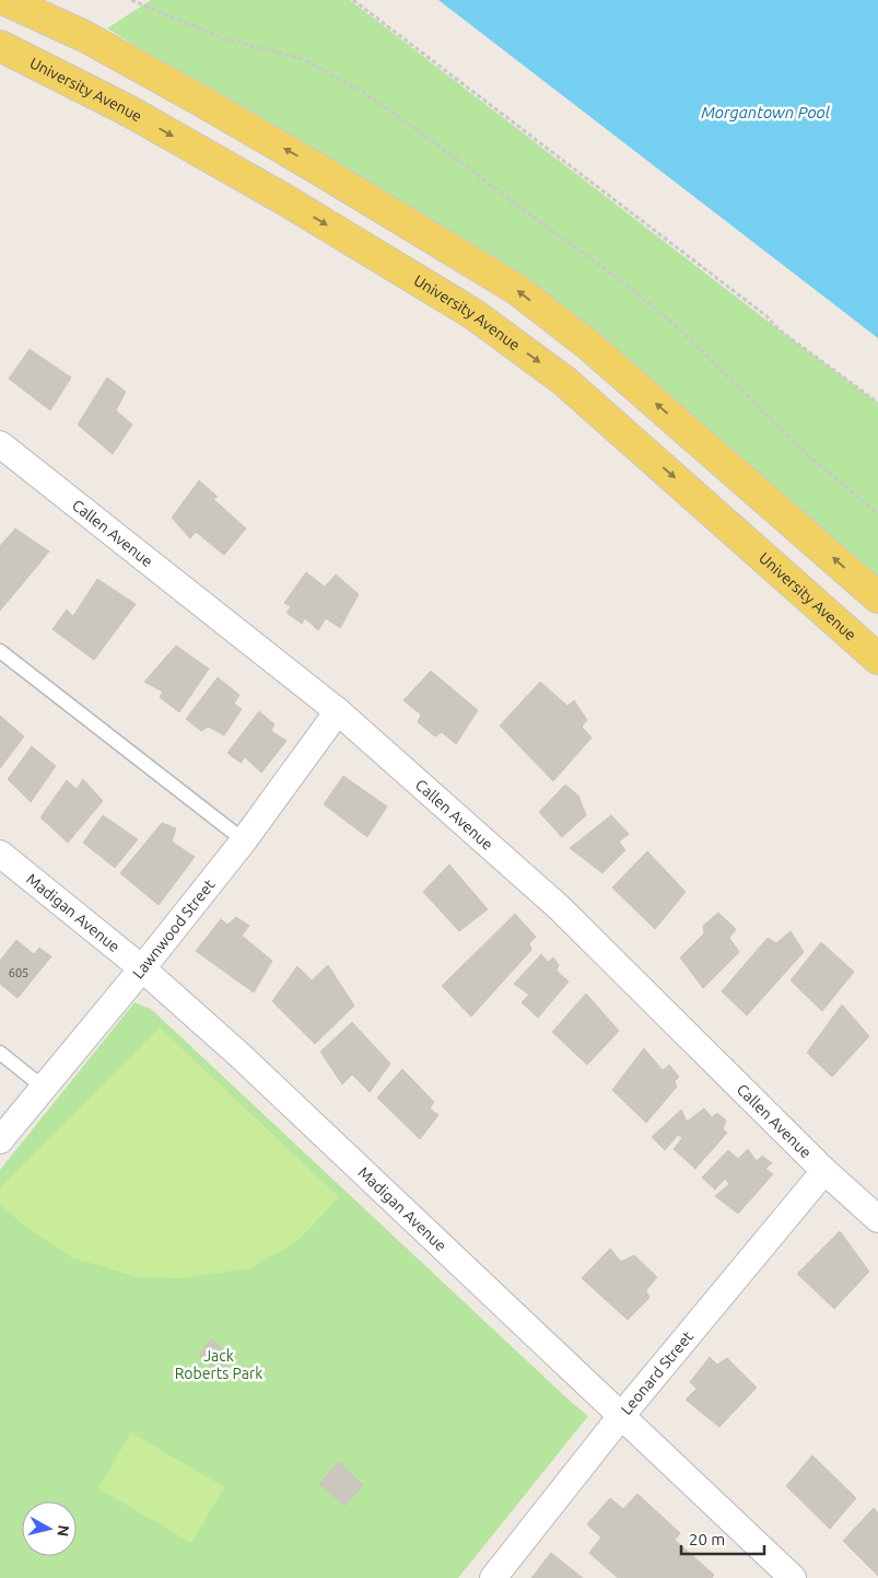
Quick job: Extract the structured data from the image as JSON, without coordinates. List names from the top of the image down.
{
  "streets": {
    "main road": ["University Avenue"],
    "street": [
      "Callen Avenue",
      "Madigan Avenue",
      "Lawnwood Street",
      "Leonard Street"
    ]
  },
  "crossings": [
    ["Callen Avenue", "Lawnwood Street"],
    ["Callen Avenue", "Leonard Street"],
    ["Madigan Avenue", "Lawnwood Street"],
    ["Madigan Avenue", "Leonard Street"]
  ],
  "water": ["Morgantown Pool"],
  "parks": ["Jack Roberts Park"],
  "house_numbers": ["605"],
  "scale_bar": "20 m",
  "north": "right"
}
